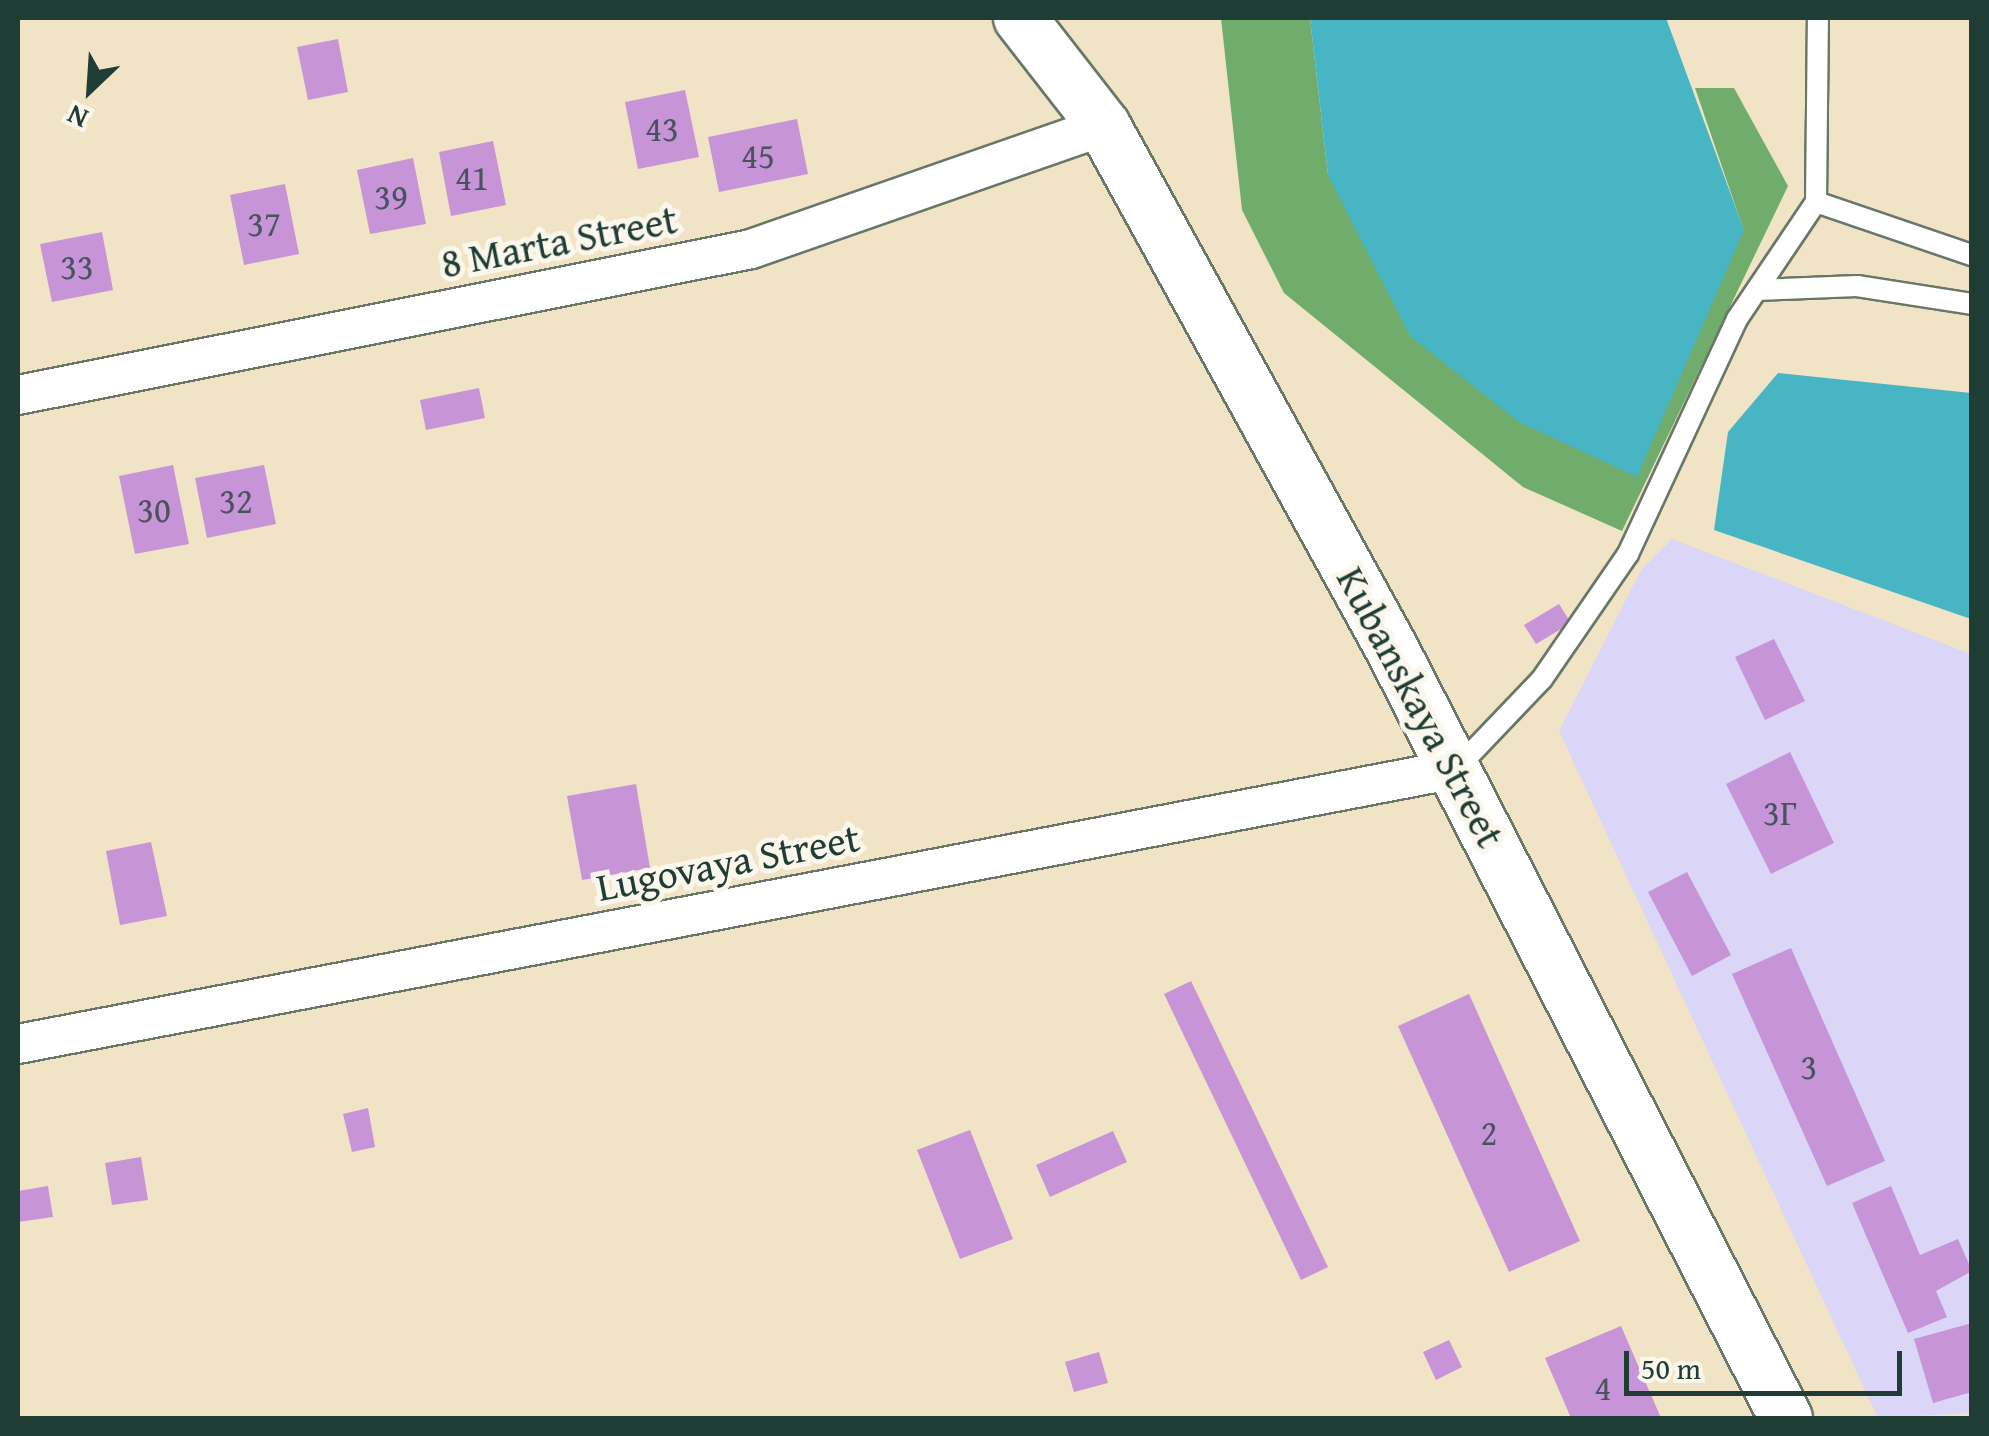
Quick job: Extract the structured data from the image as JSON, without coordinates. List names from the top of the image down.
{
  "streets": {
    "main road": ["Kubanskaya Street"],
    "street": ["8 Marta Street", "Lugovaya Street"]
  },
  "crossings": [
    ["8 Marta Street", "Kubanskaya Street"],
    ["Kubanskaya Street", "Lugovaya Street"]
  ],
  "house_numbers": [
    "43",
    "45",
    "41",
    "39",
    "37",
    "33",
    "32",
    "30",
    "3Г",
    "3",
    "2",
    "4"
  ],
  "scale_bar": "50 m",
  "north": "bottom left"
}
